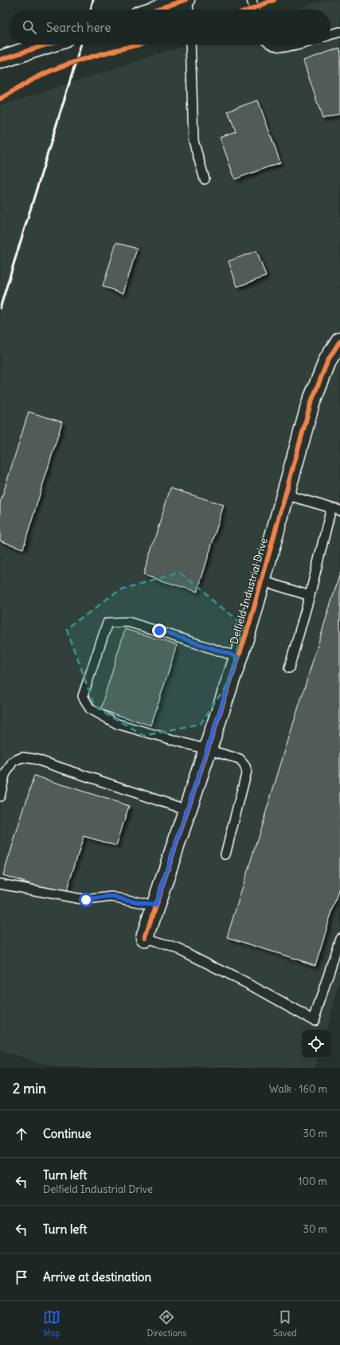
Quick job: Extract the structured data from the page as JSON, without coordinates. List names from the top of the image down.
{
  "streets": {
    "street": ["Delfield Industrial Drive"]
  },
  "page": {
    "search": "Search here",
    "heading": ["2 min", "Walk · 160 m"],
    "list": [
      ["Continue", "30 m"],
      ["Turn left", "Delfield Industrial Drive", "100 m"],
      ["Turn left", "30 m"],
      "Arrive at destination"
    ],
    "nav": ["Map", "Directions", "Saved"]
  }
}
